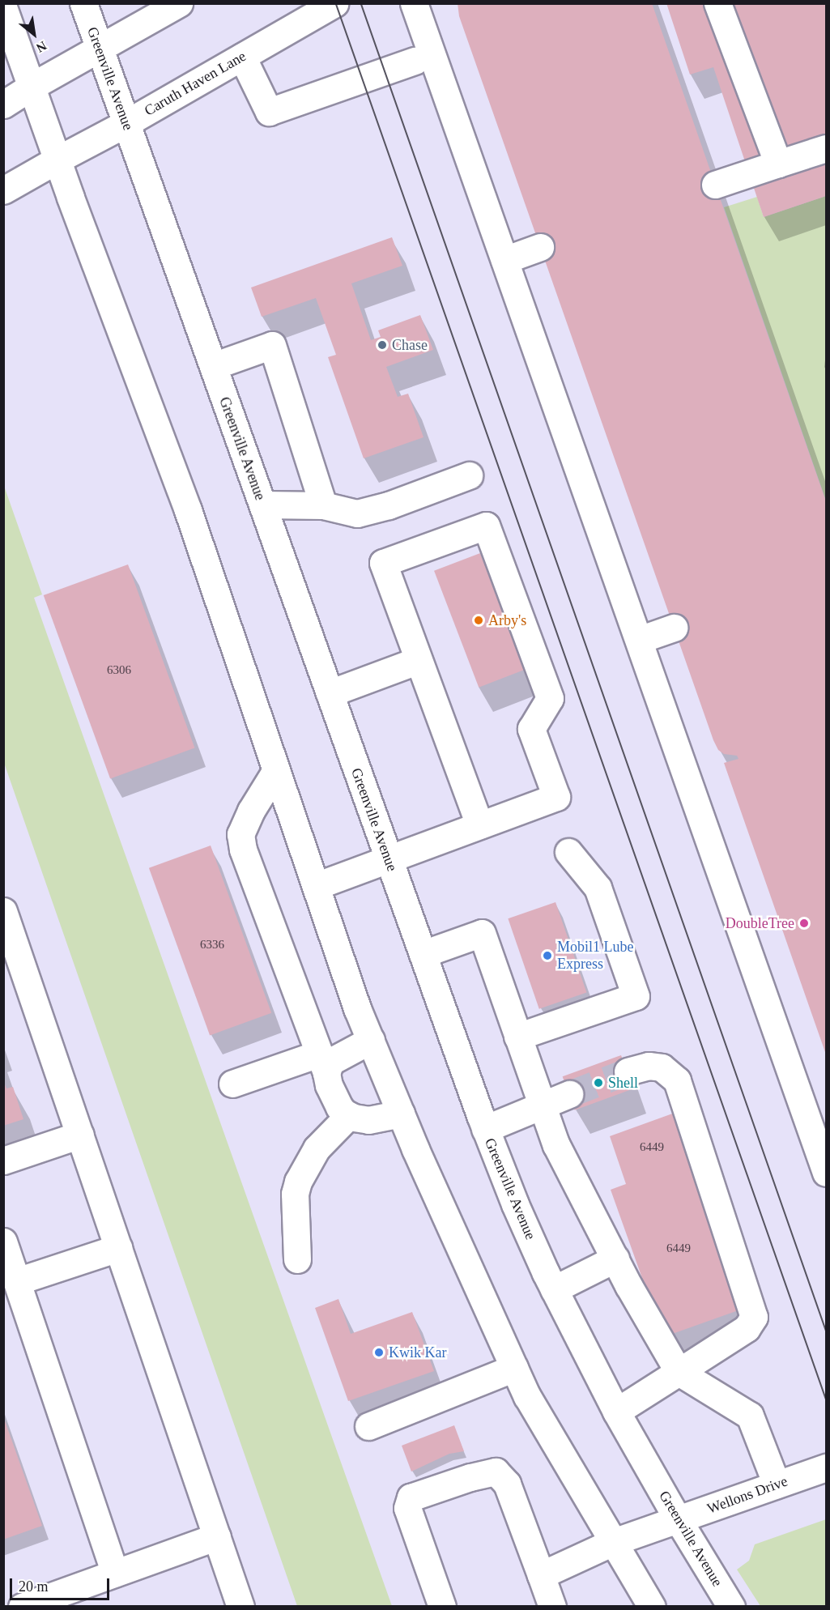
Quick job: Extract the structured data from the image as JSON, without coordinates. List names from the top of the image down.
{
  "streets": {
    "main road": ["Greenville Avenue", "Caruth Haven Lane", "Wellons Drive"]
  },
  "crossings": [
    ["Greenville Avenue", "Caruth Haven Lane"],
    ["Greenville Avenue", "Wellons Drive"]
  ],
  "places": [
    "Chase",
    "Arby's",
    "DoubleTree",
    "Mobil1 Lube Express",
    "Shell",
    "Kwik Kar"
  ],
  "house_numbers": [
    "6306",
    "6336",
    "6449",
    "6449"
  ],
  "scale_bar": "20 m",
  "north": "bottom right"
}
